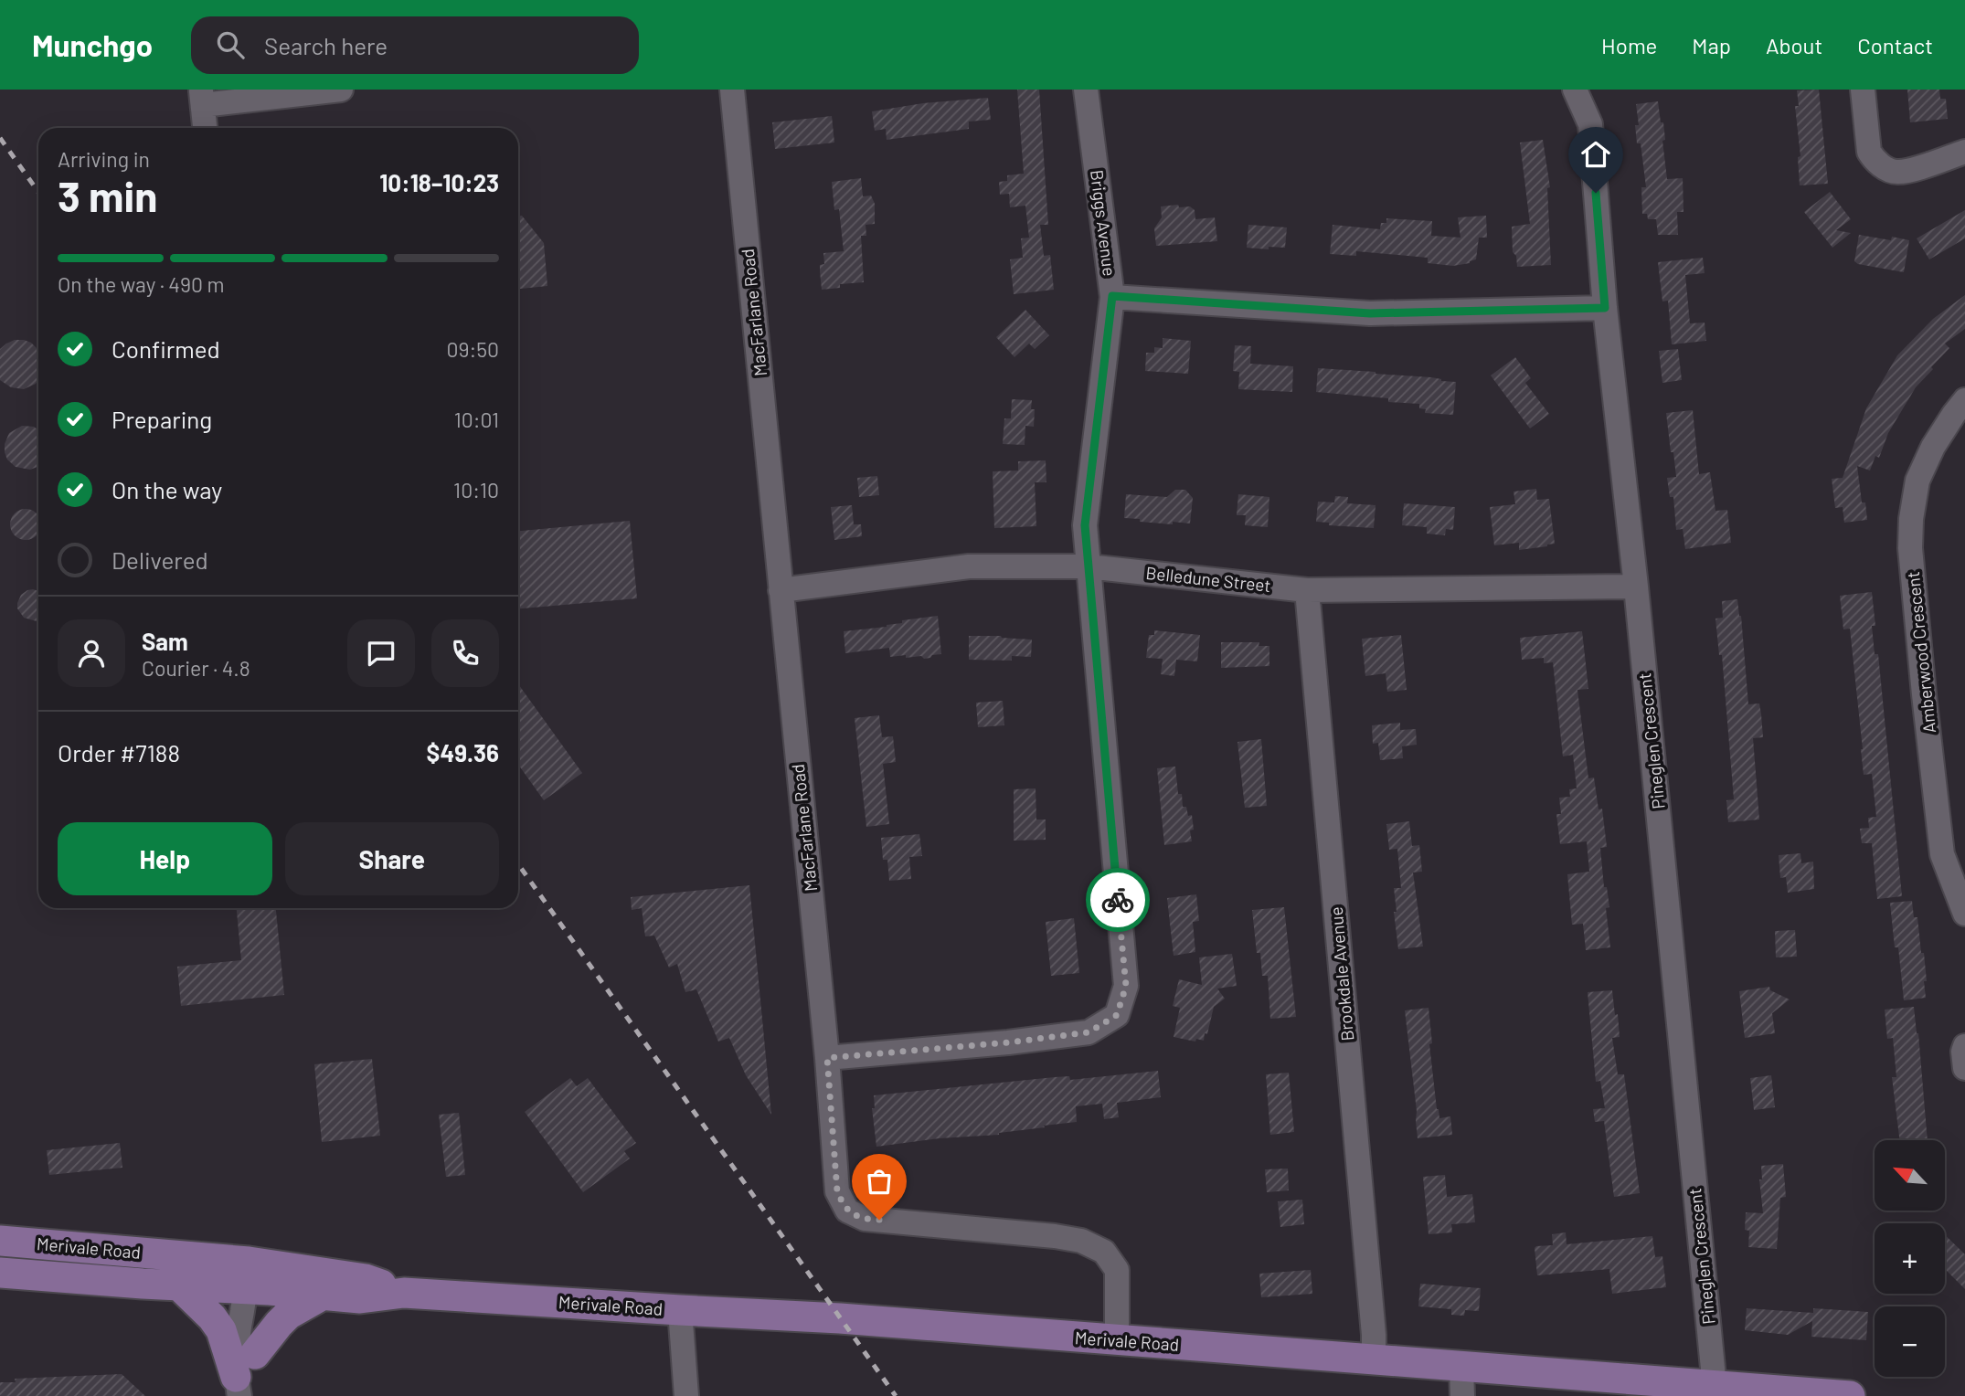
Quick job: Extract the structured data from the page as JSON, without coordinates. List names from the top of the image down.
{
  "streets": {
    "main road": ["Merivale Road"],
    "street": [
      "Briggs Avenue",
      "MacFarlane Road",
      "Belledune Street",
      "Amberwood Crescent",
      "Pineglen Crescent",
      "Brookdale Avenue"
    ]
  },
  "crossings": [
    ["Briggs Avenue", "MacFarlane Road"],
    ["Briggs Avenue", "Belledune Street"],
    ["MacFarlane Road", "Belledune Street"],
    ["MacFarlane Road", "Merivale Road"],
    ["Belledune Street", "Pineglen Crescent"],
    ["Belledune Street", "Brookdale Avenue"],
    ["Pineglen Crescent", "Merivale Road"],
    ["Brookdale Avenue", "Merivale Road"]
  ],
  "north": "top left",
  "page": {
    "header": "Munchgo",
    "search": "Search here",
    "nav": [
      "Home",
      "Map",
      "About",
      "Contact"
    ],
    "heading": ["3 min", "Arriving in", "10:18–10:23"],
    "panel": [
      "Sam",
      "Courier · 4.8",
      "Order #7188",
      "$49.36"
    ],
    "bar": "On the way · 490 m",
    "list": [
      ["Confirmed", "09:50"],
      ["Preparing", "10:01"],
      ["On the way", "10:10"],
      "Delivered"
    ],
    "buttons": ["Help", "Share"],
    "map_buttons": ["+", "−"]
  }
}
